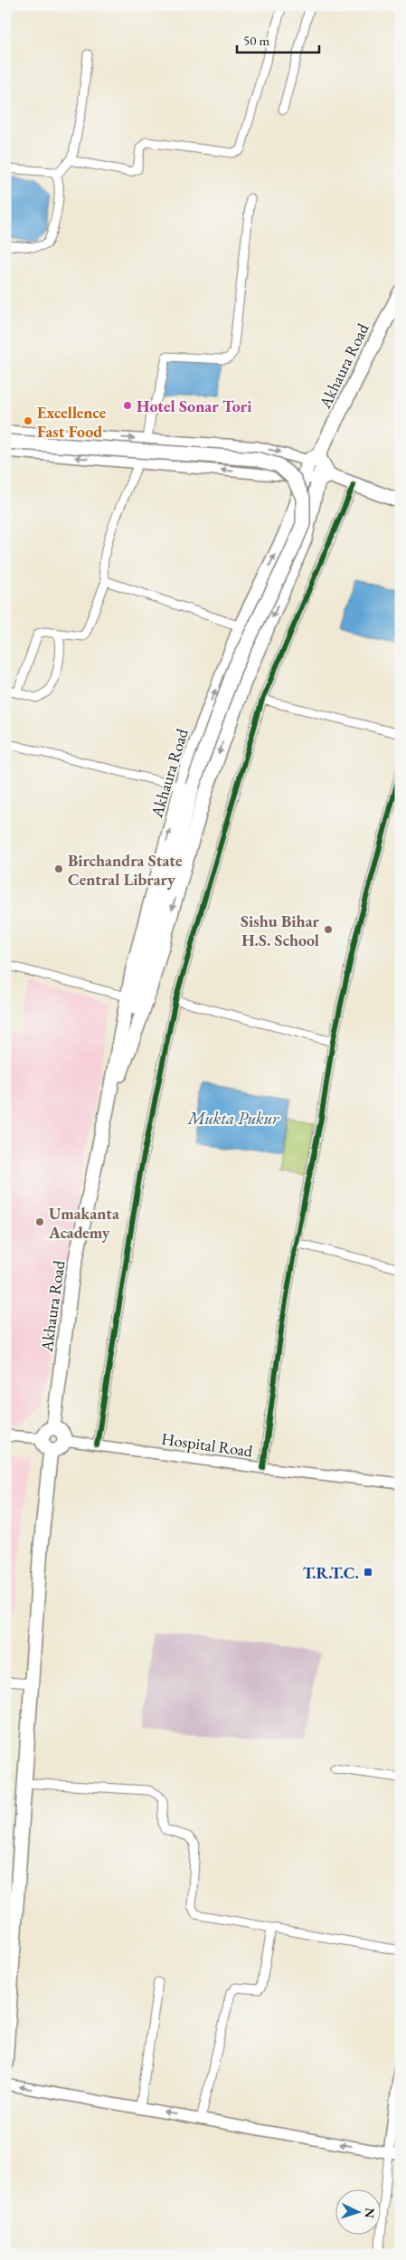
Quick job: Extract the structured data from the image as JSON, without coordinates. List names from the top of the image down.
{
  "streets": {
    "main road": ["Akhaura Road"],
    "street": ["Hospital Road"]
  },
  "crossings": [
    ["Akhaura Road", "Hospital Road"]
  ],
  "water": ["Mukta Pukur"],
  "places": {
    "other": [
      "Hotel Sonar Tori",
      "Excellence Fast Food",
      "Birchandra State Central Library",
      "Sishu Bihar H.S. School",
      "Umakanta Academy"
    ],
    "transit": ["T.R.T.C."]
  },
  "scale_bar": "50 m",
  "north": "right"
}
